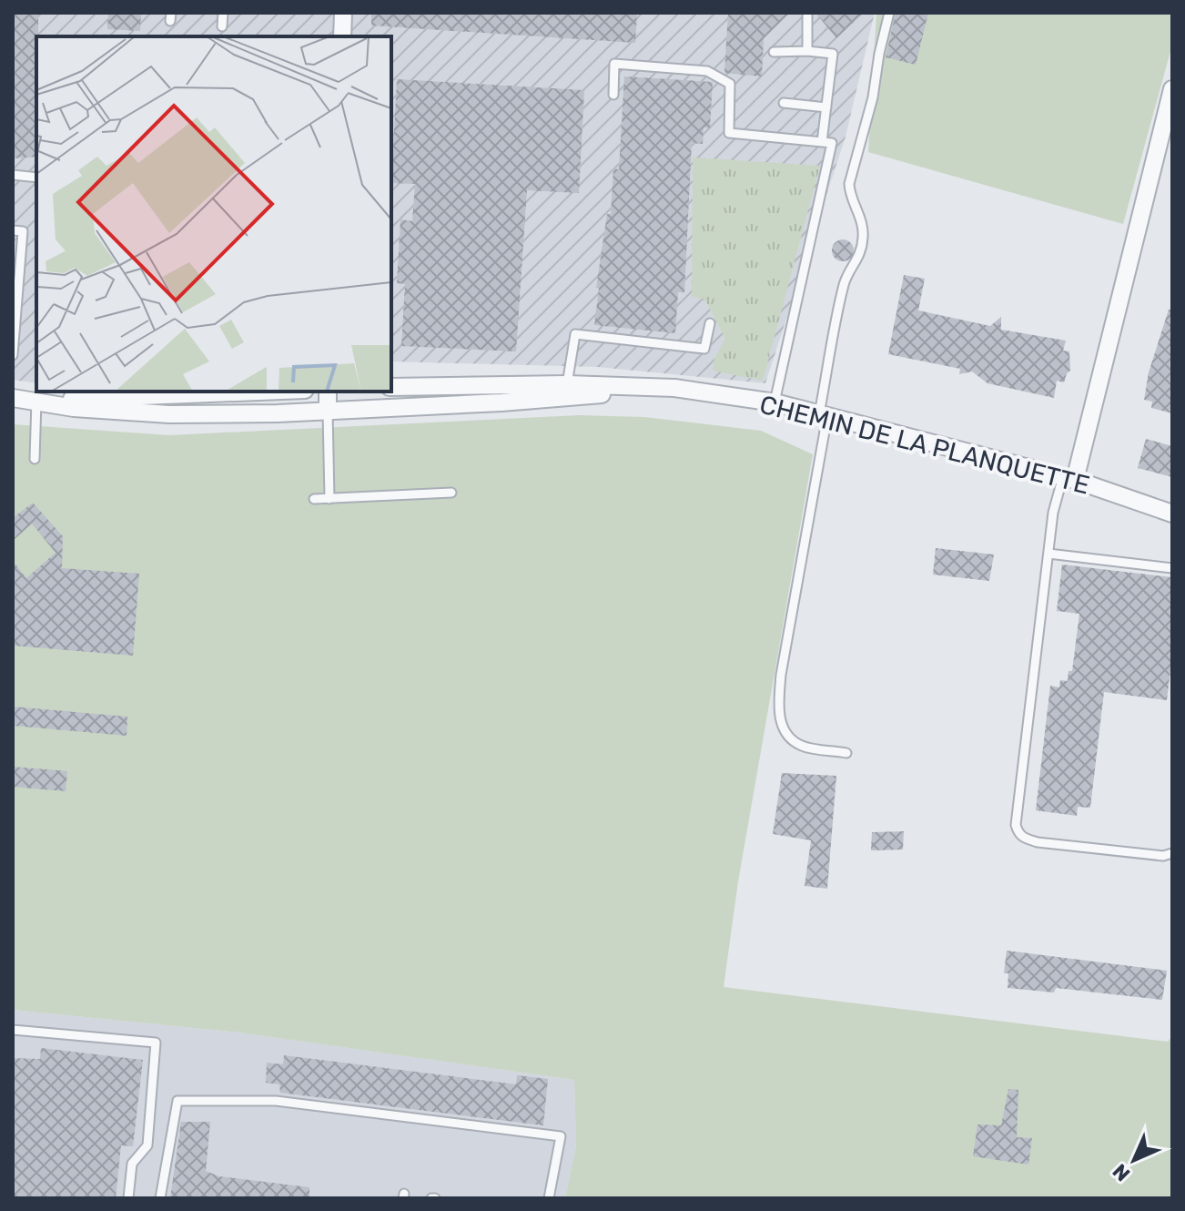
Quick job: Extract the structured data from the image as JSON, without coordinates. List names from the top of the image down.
{
  "streets": {
    "street": ["CHEMIN DE LA PLANQUETTE"]
  },
  "north": "bottom left"
}
